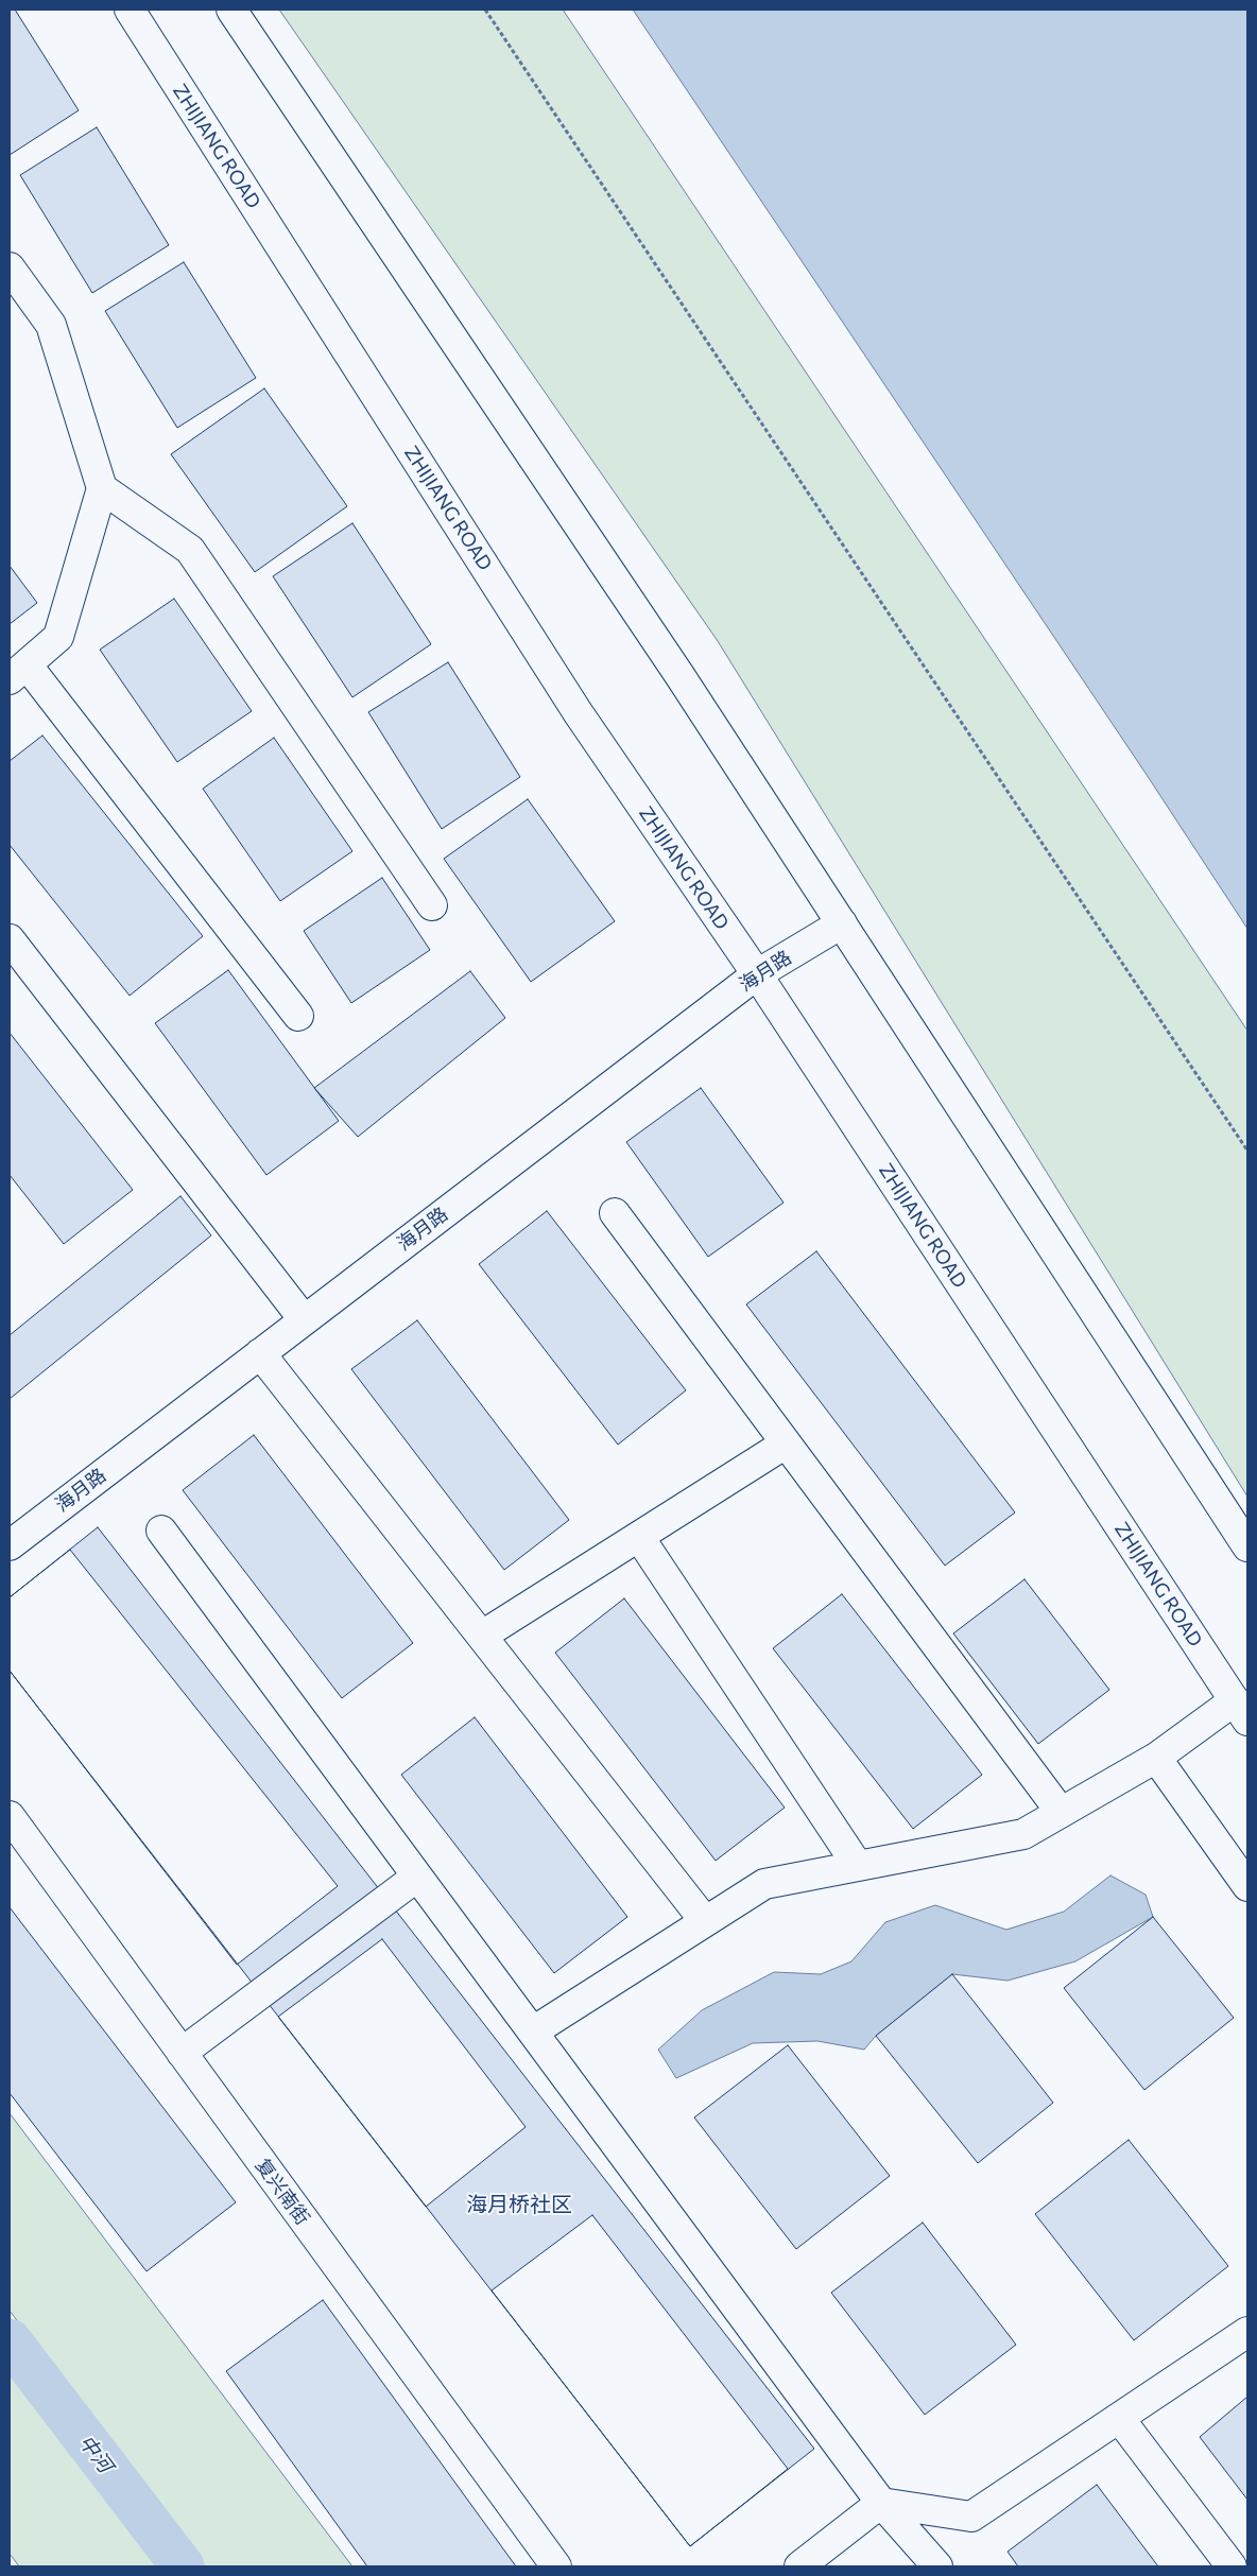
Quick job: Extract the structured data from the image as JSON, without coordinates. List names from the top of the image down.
{
  "streets": {
    "main road": ["ZHIJIANG ROAD", "海月路", "复兴南街"]
  },
  "crossings": [
    ["ZHIJIANG ROAD", "海月路"]
  ],
  "districts": ["海月桥社区"],
  "water": ["中河"]
}
